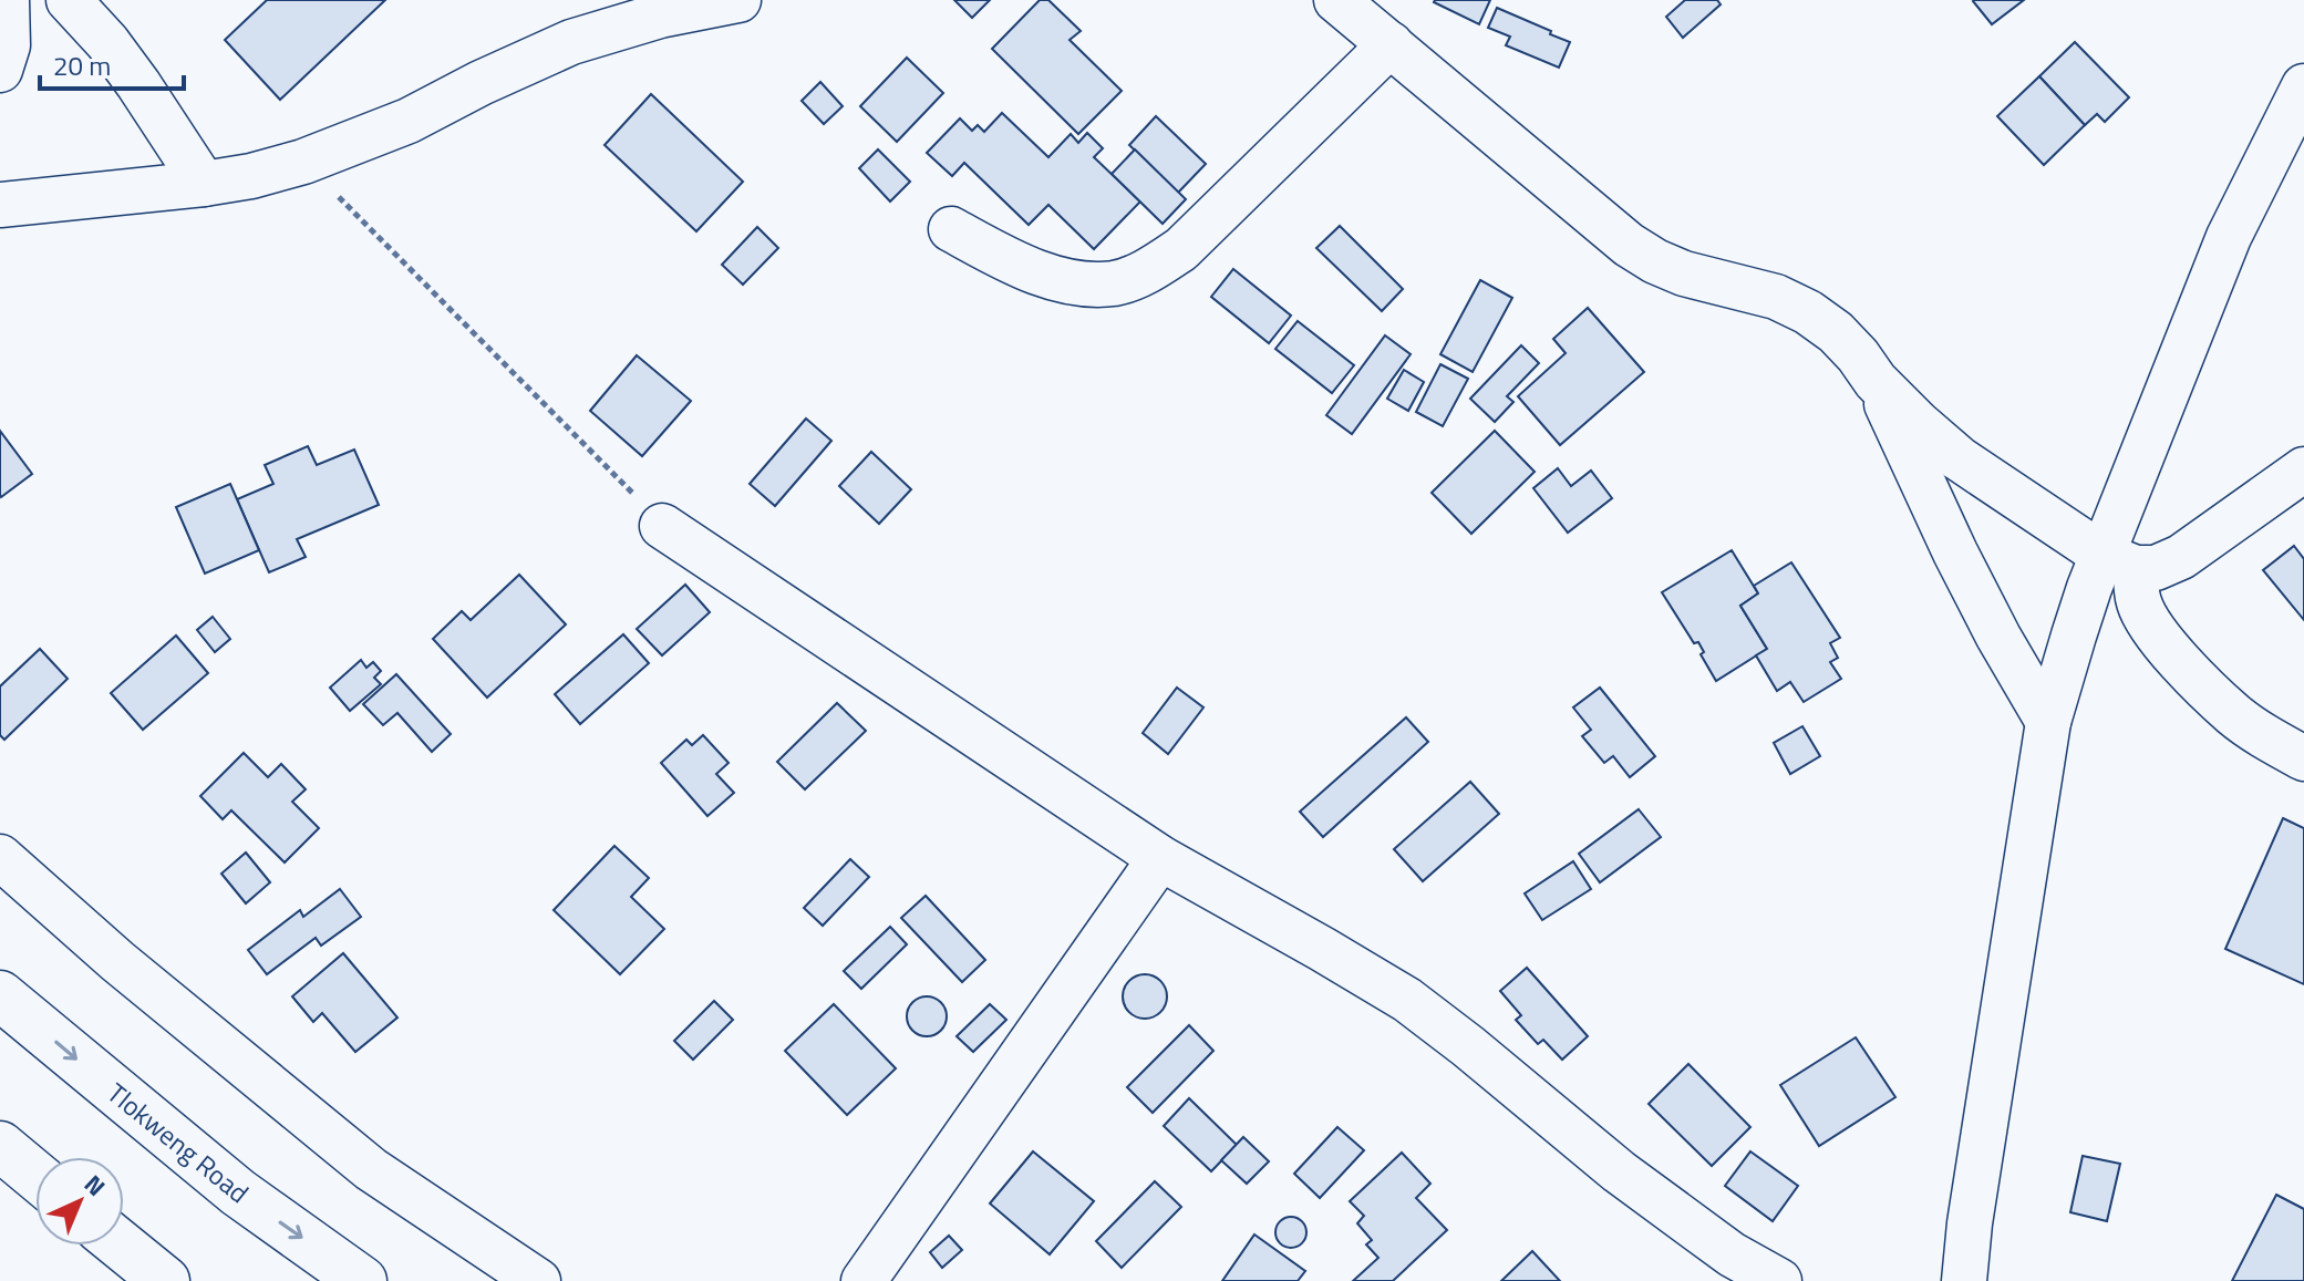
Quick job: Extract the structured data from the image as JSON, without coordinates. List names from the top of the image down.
{
  "streets": {
    "main road": ["Tlokweng Road"]
  },
  "one_way": ["Tlokweng Road"],
  "scale_bar": "20 m",
  "north": "top right"
}
